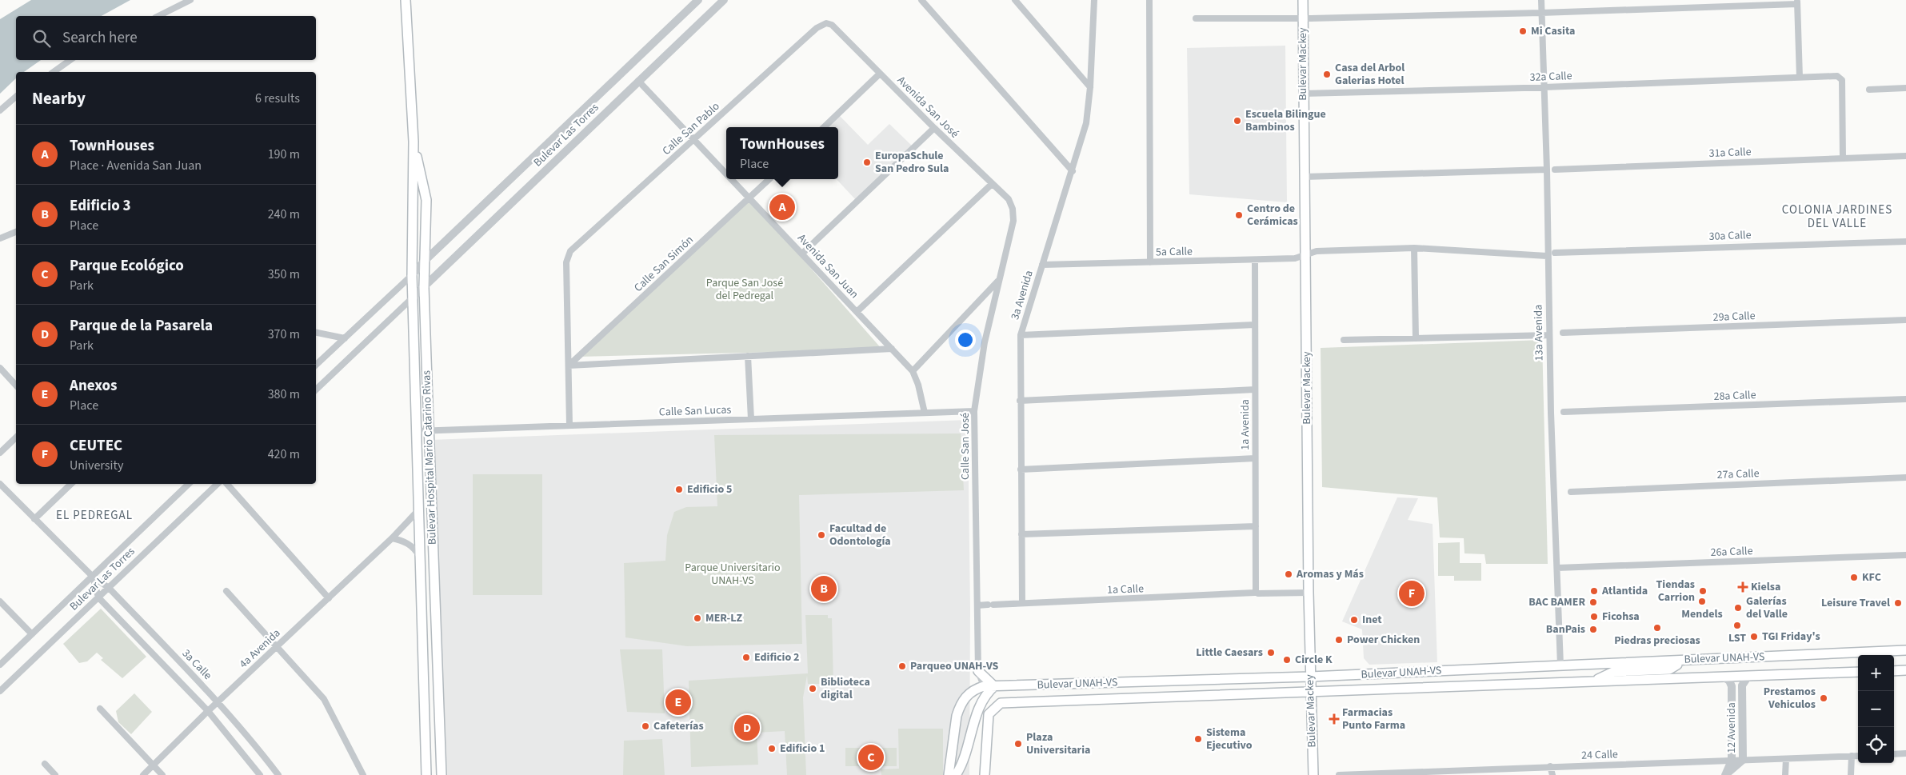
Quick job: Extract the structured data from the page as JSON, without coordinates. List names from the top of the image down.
{
  "streets": {
    "main road": ["Bulevar Mackey", "Bulevar Hospital Mario Catarino Rivas", "Bulevar UNAH-VS"],
    "street": [
      "32a Calle",
      "Avenida San José",
      "Calle San Pablo",
      "Bulevar Las Torres",
      "31a Calle",
      "30a Calle",
      "5a Calle",
      "Calle San Simón",
      "Avenida San Juan",
      "3a Avenida",
      "29a Calle",
      "13a Avenida",
      "28a Calle",
      "Calle San Lucas",
      "1a Avenida",
      "Calle San José",
      "27a Calle",
      "26a Calle",
      "1a Calle",
      "4a Avenida",
      "3a Calle",
      "12 Avenida",
      "24 Calle"
    ]
  },
  "crossings": [
    ["Bulevar Mackey", "32a Calle"],
    ["Bulevar Mackey", "5a Calle"],
    ["Bulevar Mackey", "1a Calle"],
    ["Bulevar Mackey", "Bulevar UNAH-VS"],
    ["32a Calle", "31a Calle"],
    ["32a Calle", "13a Avenida"],
    ["Avenida San José", "Calle San Pablo"],
    ["Avenida San José", "Calle San José"],
    ["Calle San Pablo", "Calle San Simón"],
    ["Calle San Pablo", "Avenida San Juan"],
    ["Bulevar Las Torres", "Avenida San Juan"],
    ["Bulevar Las Torres", "Bulevar Hospital Mario Catarino Rivas"],
    ["Bulevar Las Torres", "3a Calle"],
    ["5a Calle", "3a Avenida"],
    ["5a Calle", "1a Avenida"],
    ["Calle San Simón", "Avenida San Juan"],
    ["Avenida San Juan", "Calle San Lucas"],
    ["3a Avenida", "1a Calle"],
    ["13a Avenida", "26a Calle"],
    ["13a Avenida", "Bulevar UNAH-VS"],
    ["Calle San Lucas", "Calle San José"],
    ["Calle San Lucas", "Bulevar Hospital Mario Catarino Rivas"],
    ["1a Avenida", "1a Calle"],
    ["Calle San José", "1a Calle"],
    ["Calle San José", "Bulevar UNAH-VS"],
    ["Bulevar Hospital Mario Catarino Rivas", "4a Avenida"],
    ["4a Avenida", "3a Calle"],
    ["Bulevar UNAH-VS", "12 Avenida"],
    ["12 Avenida", "24 Calle"]
  ],
  "districts": ["COLONIA JARDINES DEL VALLE", "EL PEDREGAL"],
  "parks": ["Parque San José del Pedregal", "Parque Universitario UNAH-VS"],
  "places": {
    "other": [
      "Mi Casita",
      "Casa del Arbol Galerias Hotel",
      "Escuela Bilingue Bambinos",
      "EuropaSchule San Pedro Sula",
      "Centro de Cerámicas",
      "Edificio 5",
      "Facultad de Odontología",
      "Aromas y Más",
      "KFC",
      "Atlantida",
      "Tiendas Carrion",
      "Mendels",
      "BAC BAMER",
      "Leisure Travel",
      "Galerías del Valle",
      "Ficohsa",
      "MER-LZ",
      "Inet",
      "LST",
      "Piedras preciosas",
      "BanPais",
      "TGI Friday's",
      "Power Chicken",
      "Little Caesars",
      "Edificio 2",
      "Circle K",
      "Parqueo UNAH-VS",
      "Biblioteca digital",
      "Prestamos Vehiculos",
      "Cafeterías",
      "Sistema Ejecutivo",
      "Plaza Universitaria",
      "Edificio 1"
    ],
    "health": ["Kielsa", "Farmacias Punto Farma"]
  },
  "page": {
    "search": "Search here",
    "heading": ["Nearby", "6 results"],
    "list": [
      {
        "mark": "A",
        "name": "TownHouses",
        "note": "Place · Avenida San Juan",
        "value": "190 m"
      },
      {
        "mark": "B",
        "name": "Edificio 3",
        "note": "Place",
        "value": "240 m"
      },
      {
        "mark": "C",
        "name": "Parque Ecológico",
        "note": "Park",
        "value": "350 m"
      },
      {
        "mark": "D",
        "name": "Parque de la Pasarela",
        "note": "Park",
        "value": "370 m"
      },
      {
        "mark": "E",
        "name": "Anexos",
        "note": "Place",
        "value": "380 m"
      },
      {
        "mark": "F",
        "name": "CEUTEC",
        "note": "University",
        "value": "420 m"
      }
    ],
    "popup": ["TownHouses", "Place"],
    "pins": [
      "A",
      "B",
      "F",
      "E",
      "D",
      "C"
    ],
    "map_buttons": ["+", "−"]
  }
}
